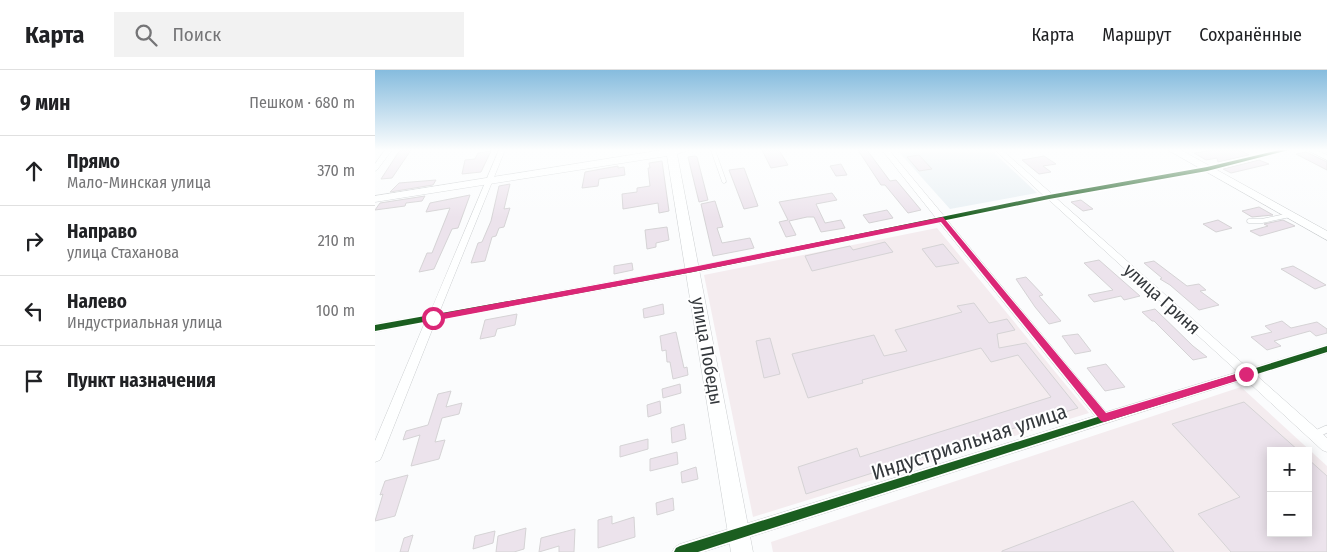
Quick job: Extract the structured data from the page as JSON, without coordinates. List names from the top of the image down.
{
  "streets": {
    "street": ["улица Гриня", "улица Победы", "Индустриальная улица"]
  },
  "crossings": [
    ["улица Гриня", "Индустриальная улица"],
    ["улица Победы", "Индустриальная улица"]
  ],
  "page": {
    "header": "Карта",
    "search": "Поиск",
    "nav": ["Карта", "Маршрут", "Сохранённые"],
    "heading": ["9 мин", "Пешком · 680 m"],
    "list": [
      ["Прямо", "Мало-Минская улица", "370 m"],
      ["Направо", "улица Стаханова", "210 m"],
      ["Налево", "Индустриальная улица", "100 m"],
      "Пункт назначения"
    ],
    "map_buttons": ["+", "−"]
  }
}
